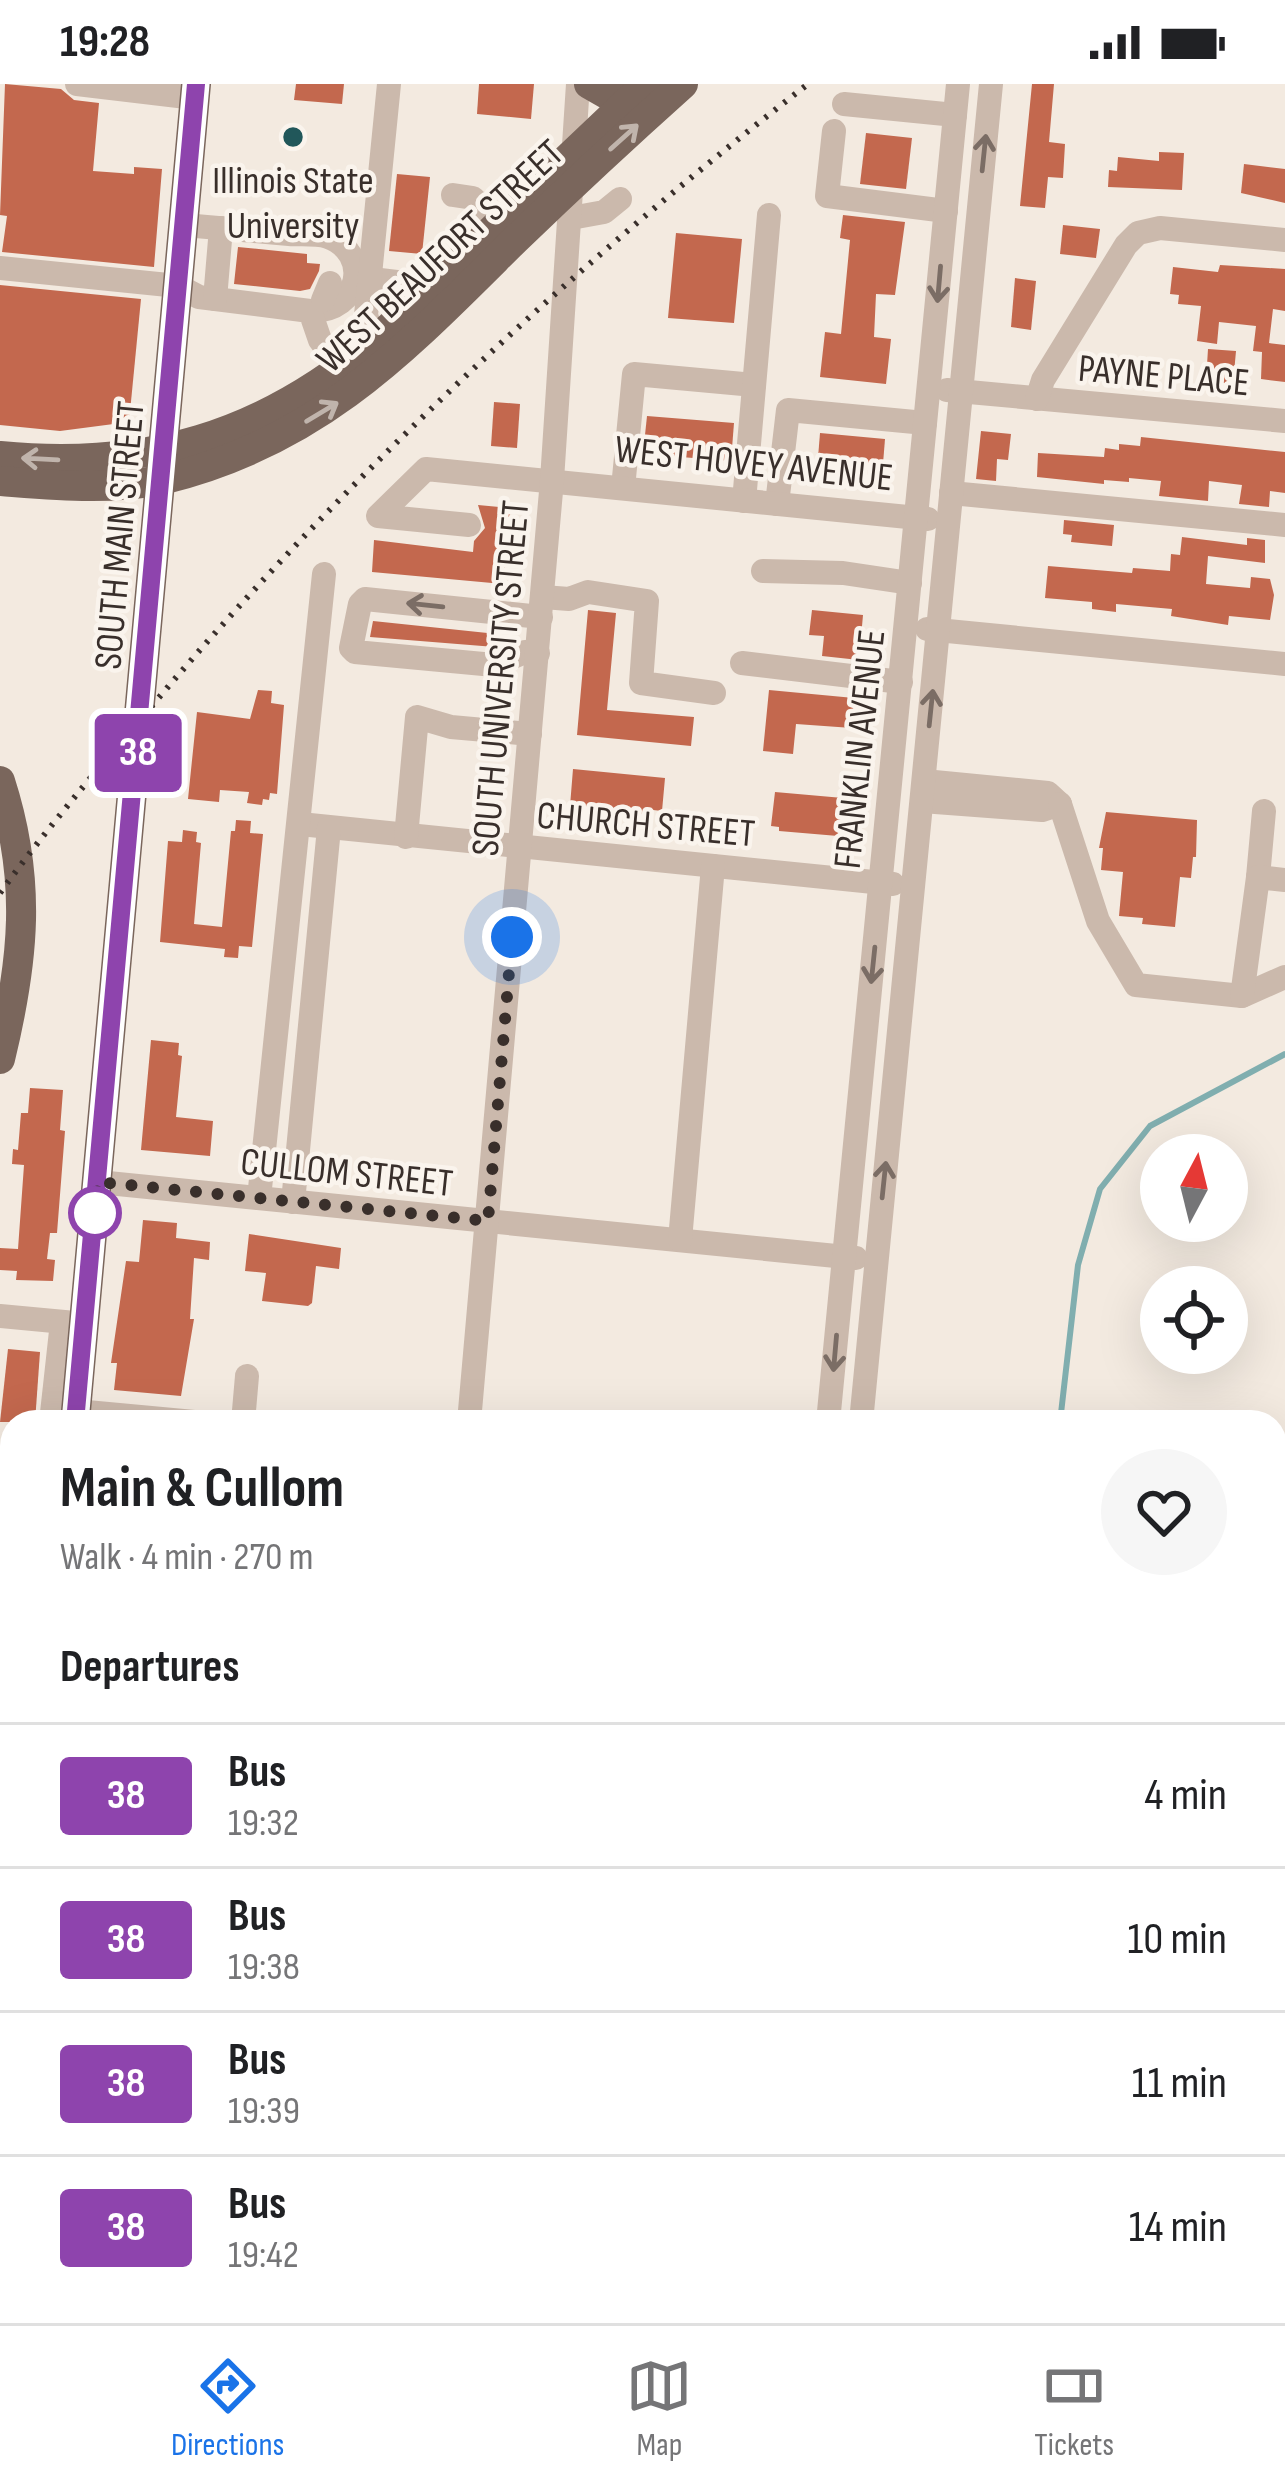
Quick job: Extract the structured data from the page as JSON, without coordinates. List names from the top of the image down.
{
  "streets": {
    "main road": ["WEST BEAUFORT STREET", "SOUTH MAIN STREET"],
    "street": [
      "PAYNE PLACE",
      "WEST HOVEY AVENUE",
      "SOUTH UNIVERSITY STREET",
      "FRANKLIN AVENUE",
      "CHURCH STREET",
      "CULLOM STREET"
    ]
  },
  "crossings": [
    ["WEST BEAUFORT STREET", "SOUTH MAIN STREET"],
    ["WEST BEAUFORT STREET", "SOUTH UNIVERSITY STREET"],
    ["PAYNE PLACE", "FRANKLIN AVENUE"],
    ["WEST HOVEY AVENUE", "SOUTH UNIVERSITY STREET"],
    ["WEST HOVEY AVENUE", "FRANKLIN AVENUE"],
    ["SOUTH MAIN STREET", "CULLOM STREET"],
    ["SOUTH UNIVERSITY STREET", "CHURCH STREET"],
    ["SOUTH UNIVERSITY STREET", "CULLOM STREET"],
    ["FRANKLIN AVENUE", "CHURCH STREET"],
    ["FRANKLIN AVENUE", "CULLOM STREET"]
  ],
  "places": ["Illinois State University"],
  "lines": ["bus line 38"],
  "north": "top",
  "page": {
    "status": "19:28",
    "on_map": "38",
    "heading": [
      ["Main & Cullom", "Walk · 4 min · 270 m"],
      "Departures"
    ],
    "list": [
      {
        "mark": "38",
        "name": "Bus",
        "note": "19:32",
        "value": "4 min"
      },
      {
        "mark": "38",
        "name": "Bus",
        "note": "19:38",
        "value": "10 min"
      },
      {
        "mark": "38",
        "name": "Bus",
        "note": "19:39",
        "value": "11 min"
      },
      {
        "mark": "38",
        "name": "Bus",
        "note": "19:42",
        "value": "14 min"
      }
    ],
    "tabs": ["Directions", "Map", "Tickets"]
  }
}
